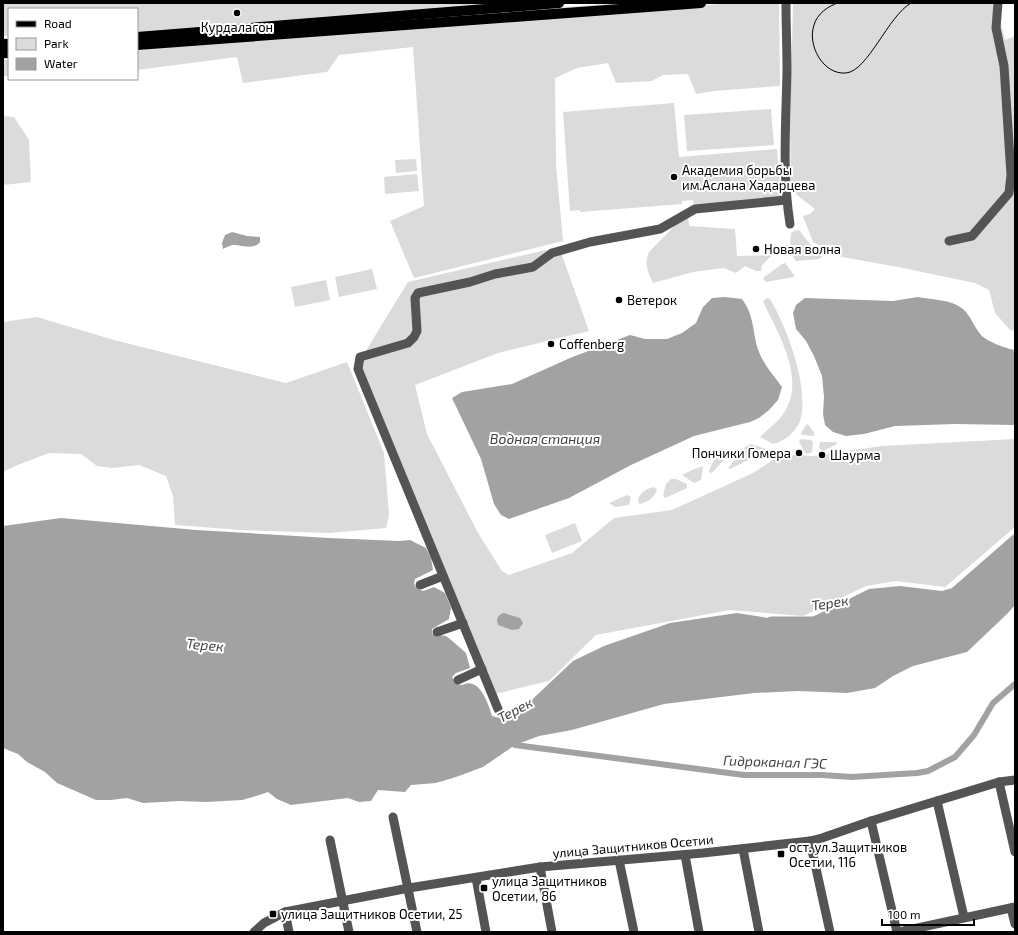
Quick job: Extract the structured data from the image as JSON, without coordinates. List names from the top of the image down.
{
  "streets": {
    "street": ["улица Защитников Осетии"]
  },
  "water": ["Водная станция", "Терек", "Гидроканал ГЭС"],
  "places": {
    "other": [
      "Курдалагон",
      "Академия борьбы им.Аслана Хадарцева",
      "Новая волна",
      "Ветерок",
      "Coffenberg",
      "Пончики Гомера",
      "Шаурма"
    ],
    "transit": ["ост. ул.Защитников Осетии, 116", "улица Защитников Осетии, 86", "улица Защитников Осетии, 25"]
  },
  "legend": ["Road", "Park", "Water"],
  "scale_bar": "100 m"
}
